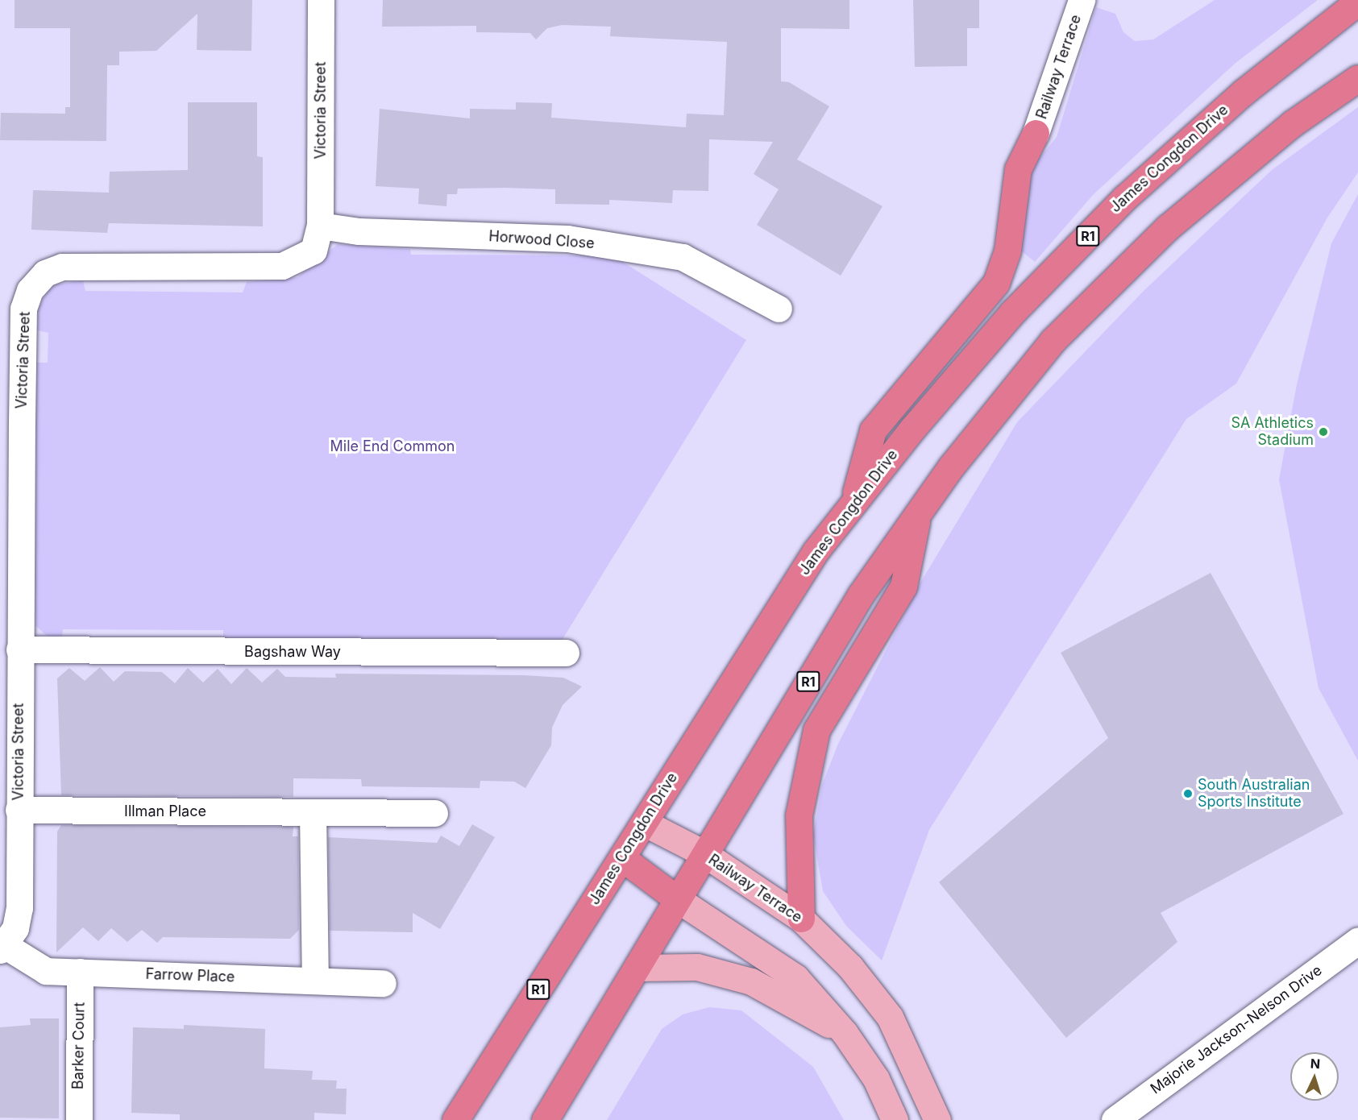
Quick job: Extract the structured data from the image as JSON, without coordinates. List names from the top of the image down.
{
  "streets": {
    "highway": ["James Congdon Drive", "R1"],
    "main road": ["Railway Terrace"],
    "street": [
      "Victoria Street",
      "Horwood Close",
      "Bagshaw Way",
      "Illman Place",
      "Farrow Place",
      "Majorie Jackson-Nelson Drive",
      "Barker Court"
    ]
  },
  "crossings": [
    ["Railway Terrace", "James Congdon Drive"],
    ["Railway Terrace", "R1"],
    ["Victoria Street", "Horwood Close"],
    ["Victoria Street", "Bagshaw Way"],
    ["Victoria Street", "Illman Place"],
    ["Victoria Street", "Farrow Place"],
    ["Farrow Place", "Barker Court"]
  ],
  "parks": ["Mile End Common"],
  "places": ["SA Athletics Stadium", "South Australian Sports Institute"],
  "north": "top"
}
